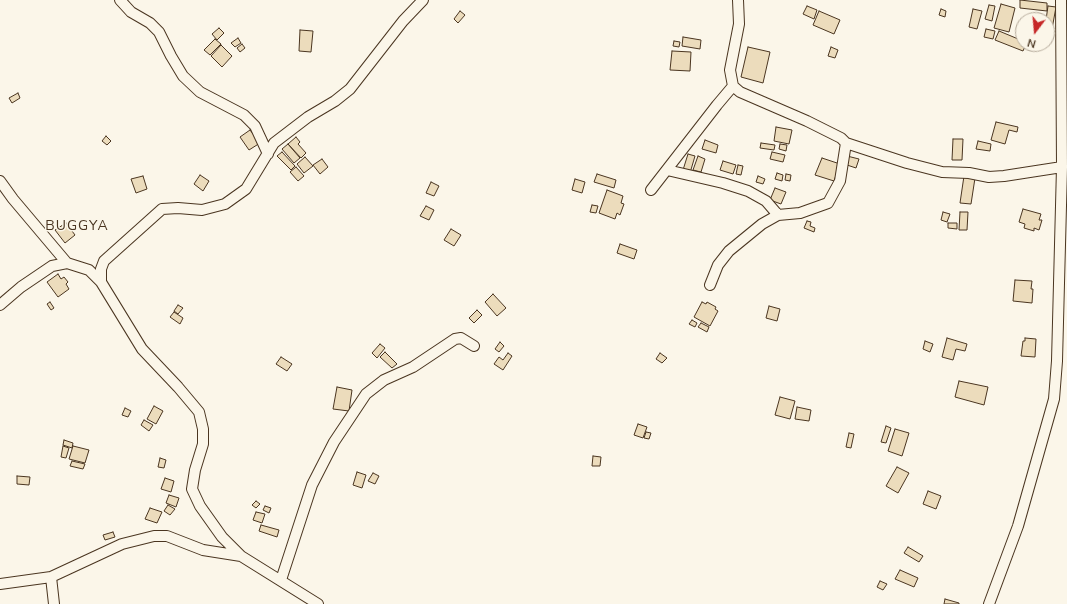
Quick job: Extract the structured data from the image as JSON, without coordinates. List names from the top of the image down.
{
  "districts": ["BUGGYA"],
  "north": "bottom"
}
